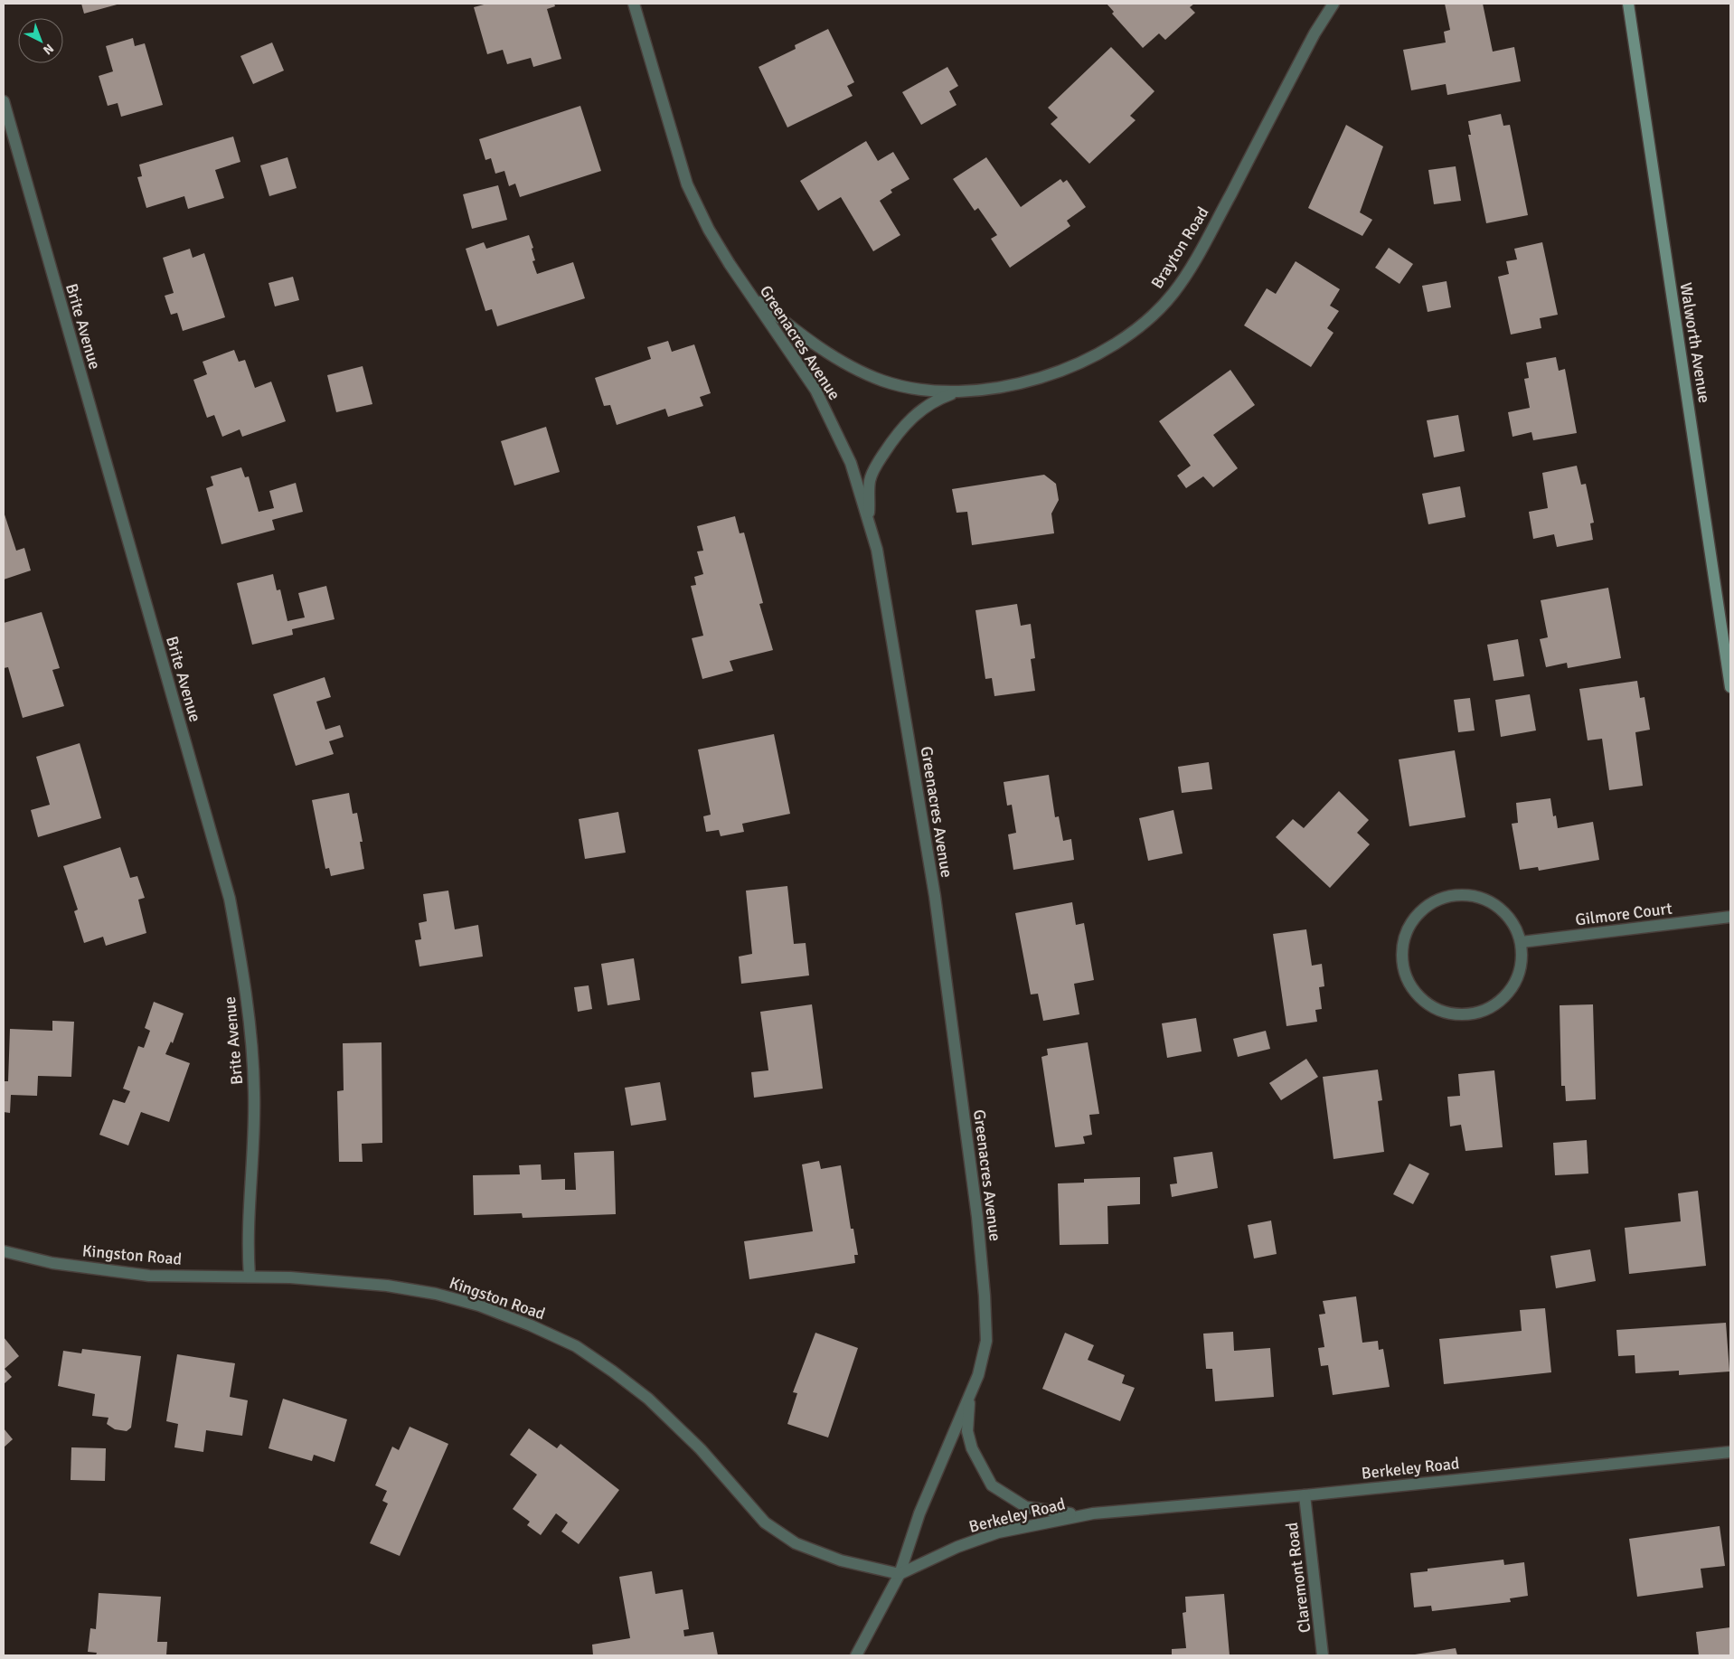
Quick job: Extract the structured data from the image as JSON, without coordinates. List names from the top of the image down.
{
  "streets": {
    "street": [
      "Brayton Road",
      "Brite Avenue",
      "Greenacres Avenue",
      "Walworth Avenue",
      "Gilmore Court",
      "Kingston Road",
      "Berkeley Road",
      "Claremont Road"
    ]
  },
  "crossings": [
    ["Brayton Road", "Greenacres Avenue"],
    ["Brite Avenue", "Kingston Road"],
    ["Greenacres Avenue", "Kingston Road"],
    ["Greenacres Avenue", "Berkeley Road"],
    ["Kingston Road", "Berkeley Road"],
    ["Berkeley Road", "Claremont Road"]
  ],
  "north": "bottom right"
}
